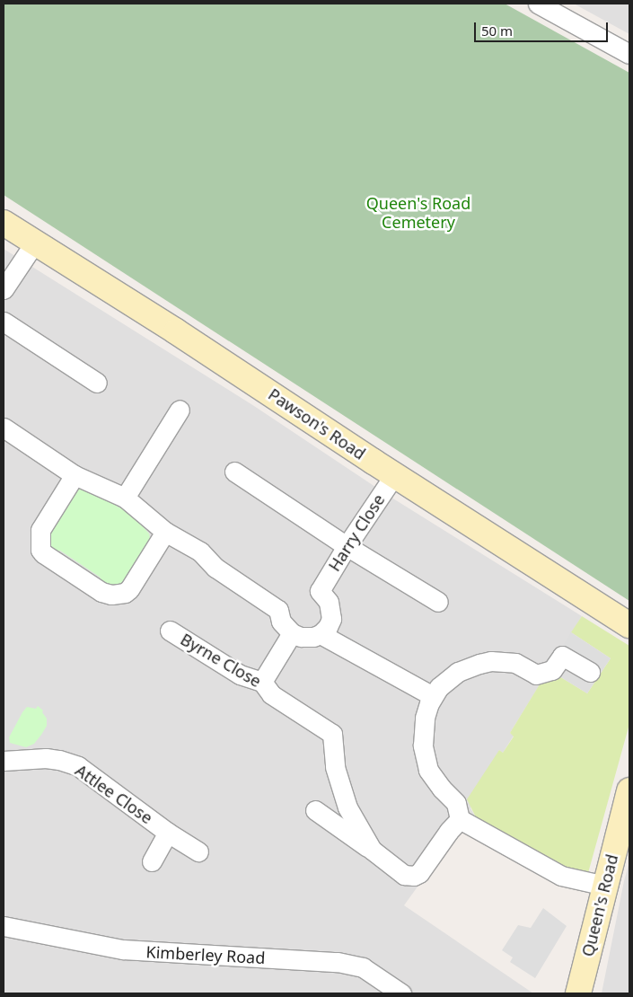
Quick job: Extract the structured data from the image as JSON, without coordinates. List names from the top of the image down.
{
  "streets": {
    "street": [
      "Pawson's Road",
      "Harry Close",
      "Byrne Close",
      "Attlee Close",
      "Queen's Road",
      "Kimberley Road"
    ]
  },
  "crossings": [
    ["Pawson's Road", "Harry Close"]
  ],
  "parks": ["Queen's Road Cemetery"],
  "scale_bar": "50 m"
}
